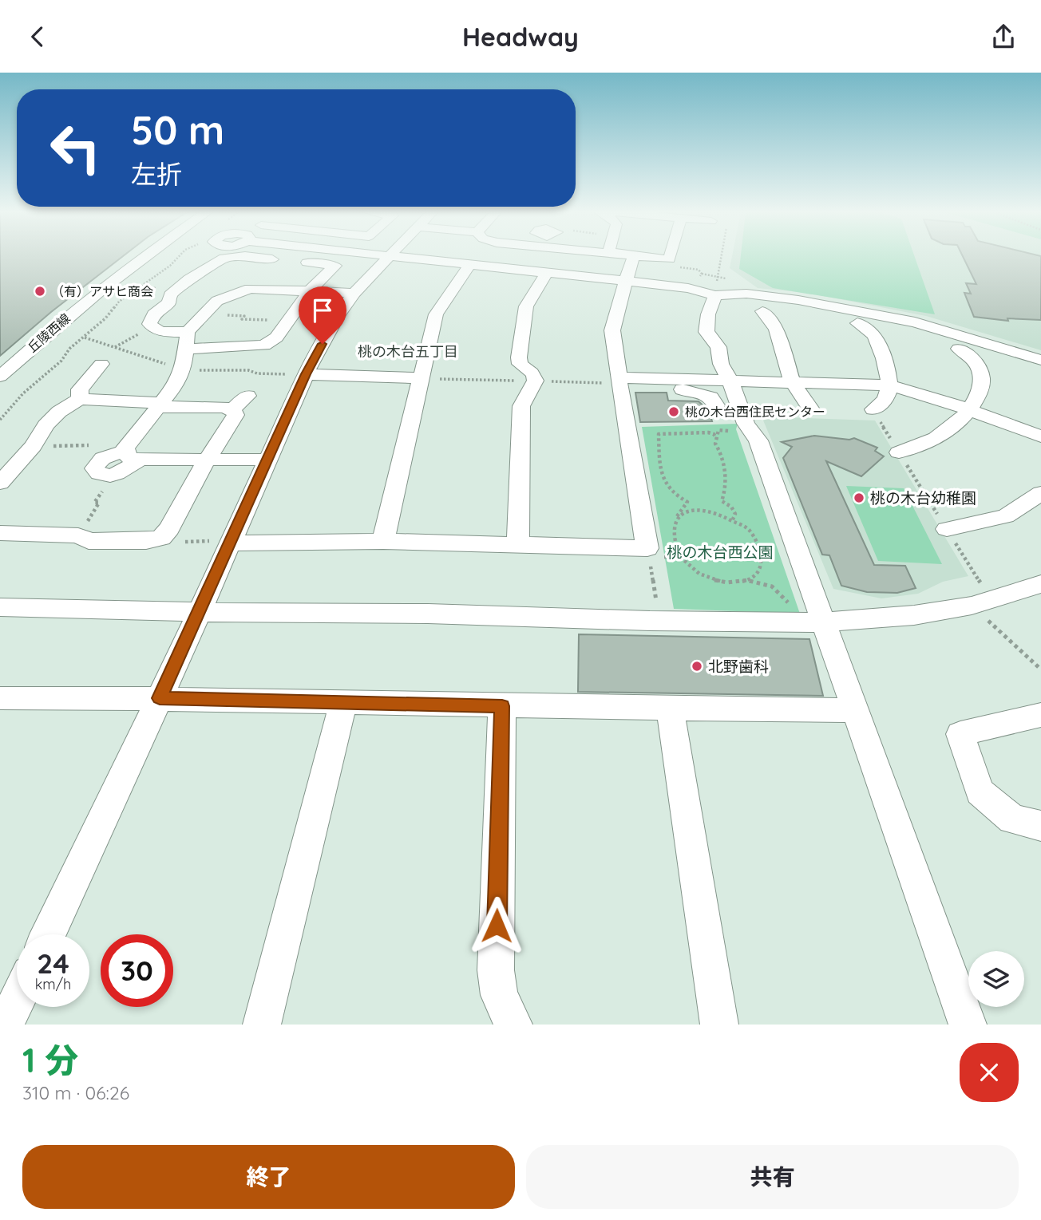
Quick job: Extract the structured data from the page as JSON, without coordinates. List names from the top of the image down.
{
  "streets": {
    "street": ["丘陵西線"]
  },
  "districts": ["桃の木台五丁目"],
  "parks": ["桃の木台西公園"],
  "places": [
    "（有）アサヒ商会",
    "桃の木台西住民センター",
    "桃の木台幼稚園",
    "北野歯科"
  ],
  "page": {
    "header": "Headway",
    "turn": ["50 m", "左折"],
    "speed": "24 km/h",
    "limit": "30",
    "heading": ["1 分", "310 m · 06:26"],
    "buttons": ["終了", "共有"]
  }
}
